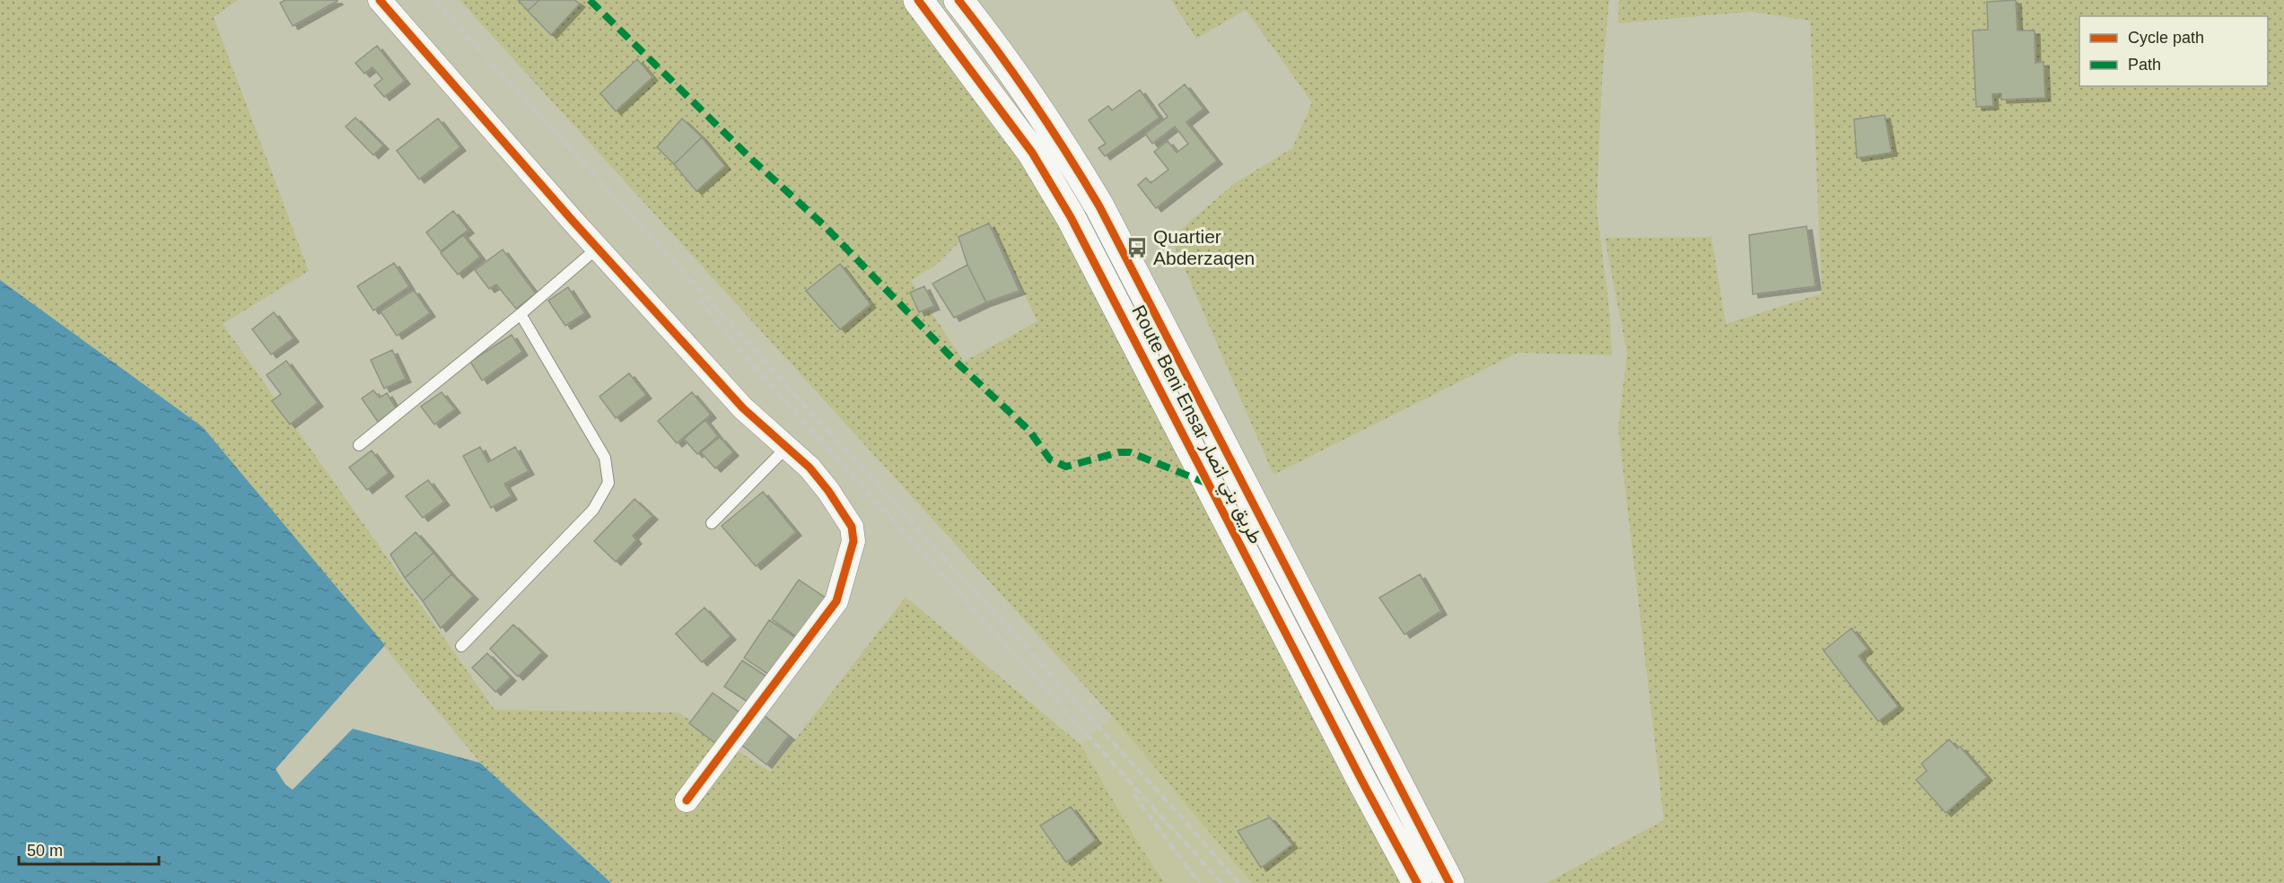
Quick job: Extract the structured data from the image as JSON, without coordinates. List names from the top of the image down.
{
  "streets": {
    "highway": ["Route Beni Ensar طريق بني انصار"]
  },
  "places": {
    "bus stop": ["Quartier Abderzaqen"]
  },
  "legend": ["Cycle path", "Path"],
  "scale_bar": "50 m"
}
